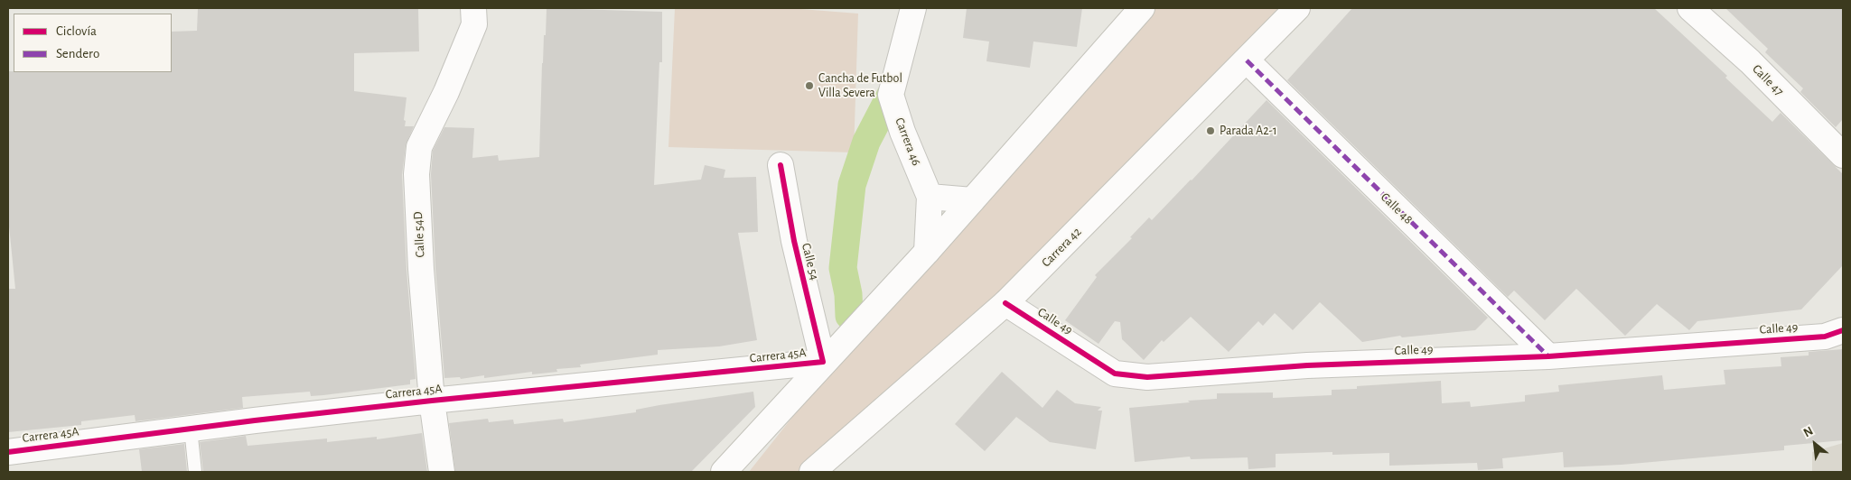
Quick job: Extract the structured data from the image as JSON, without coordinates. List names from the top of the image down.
{
  "streets": {
    "street": [
      "Calle 47",
      "Carrera 46",
      "Calle 48",
      "Calle 54D",
      "Carrera 42",
      "Calle 54",
      "Calle 49",
      "Carrera 45A"
    ]
  },
  "crossings": [
    ["Calle 48", "Carrera 42"],
    ["Calle 48", "Calle 49"],
    ["Calle 54D", "Carrera 45A"],
    ["Carrera 42", "Calle 49"],
    ["Calle 54", "Carrera 45A"]
  ],
  "places": ["Cancha de Futbol Villa Severa", "Parada A2-1"],
  "legend": ["Ciclovía", "Sendero"],
  "north": "top left"
}
